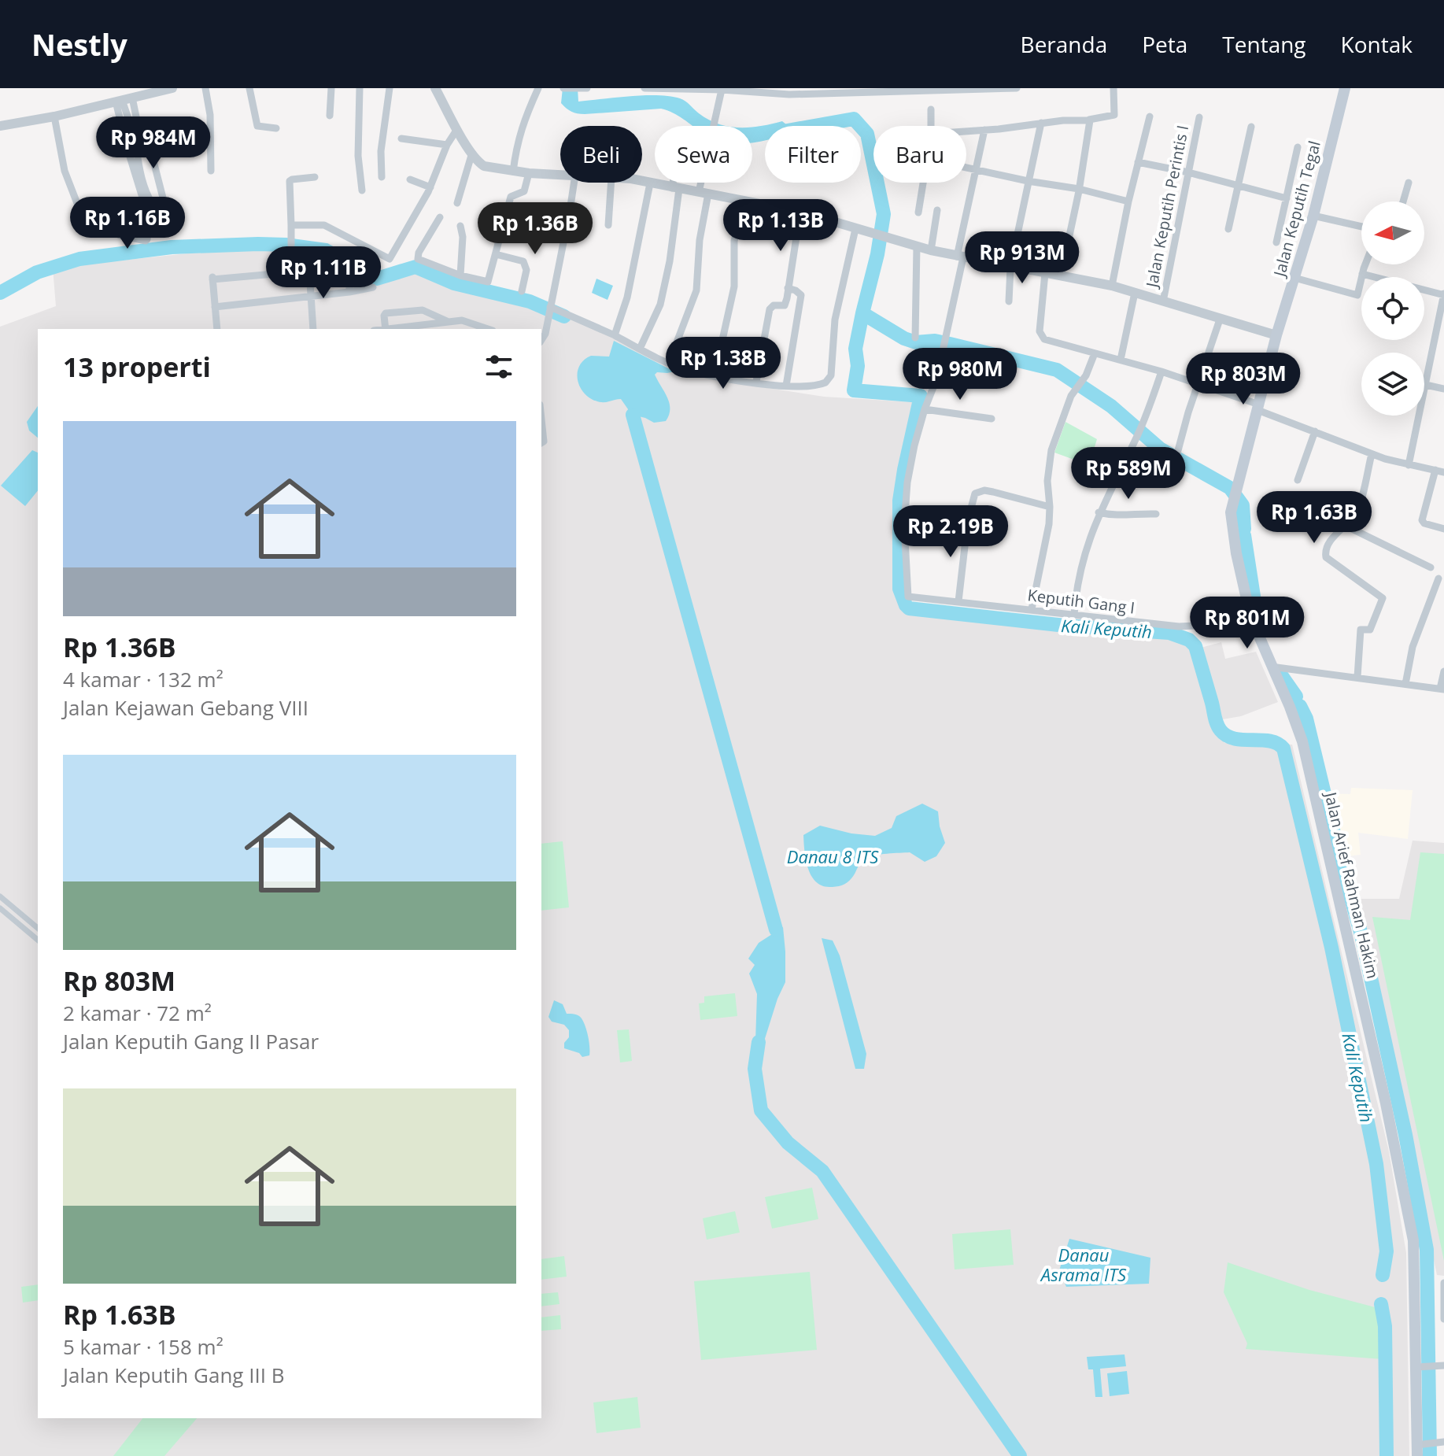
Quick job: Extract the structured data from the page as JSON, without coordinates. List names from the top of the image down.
{
  "streets": {
    "main road": ["Jalan Keputih Tegal", "Jalan Arief Rahman Hakim"],
    "street": ["Jalan Keputih Perintis I", "Keputih Gang I"]
  },
  "crossings": [
    ["Jalan Keputih Tegal", "Jalan Arief Rahman Hakim"],
    ["Keputih Gang I", "Jalan Arief Rahman Hakim"]
  ],
  "water": ["Kali Keputih", "Danau 8 ITS", "Danau Asrama ITS"],
  "north": "left",
  "page": {
    "header": "Nestly",
    "nav": [
      "Beranda",
      "Peta",
      "Tentang",
      "Kontak"
    ],
    "price": [
      "Rp 984M",
      "Rp 1.16B",
      "Rp 1.13B",
      "Rp 1.36B",
      "Rp 913M",
      "Rp 1.11B",
      "Rp 1.38B",
      "Rp 980M",
      "Rp 803M",
      "Rp 589M",
      "Rp 1.63B",
      "Rp 2.19B",
      "Rp 801M"
    ],
    "chip": [
      "Beli",
      "Sewa",
      "Filter",
      "Baru"
    ],
    "heading": "13 properti",
    "list": [
      {
        "name": "Rp 1.36B",
        "note": "4 kamar · 132 m² · Jalan Kejawan Gebang VIII"
      },
      {
        "name": "Rp 803M",
        "note": "2 kamar · 72 m² · Jalan Keputih Gang II Pasar"
      },
      {
        "name": "Rp 1.63B",
        "note": "5 kamar · 158 m² · Jalan Keputih Gang III B"
      }
    ]
  }
}
